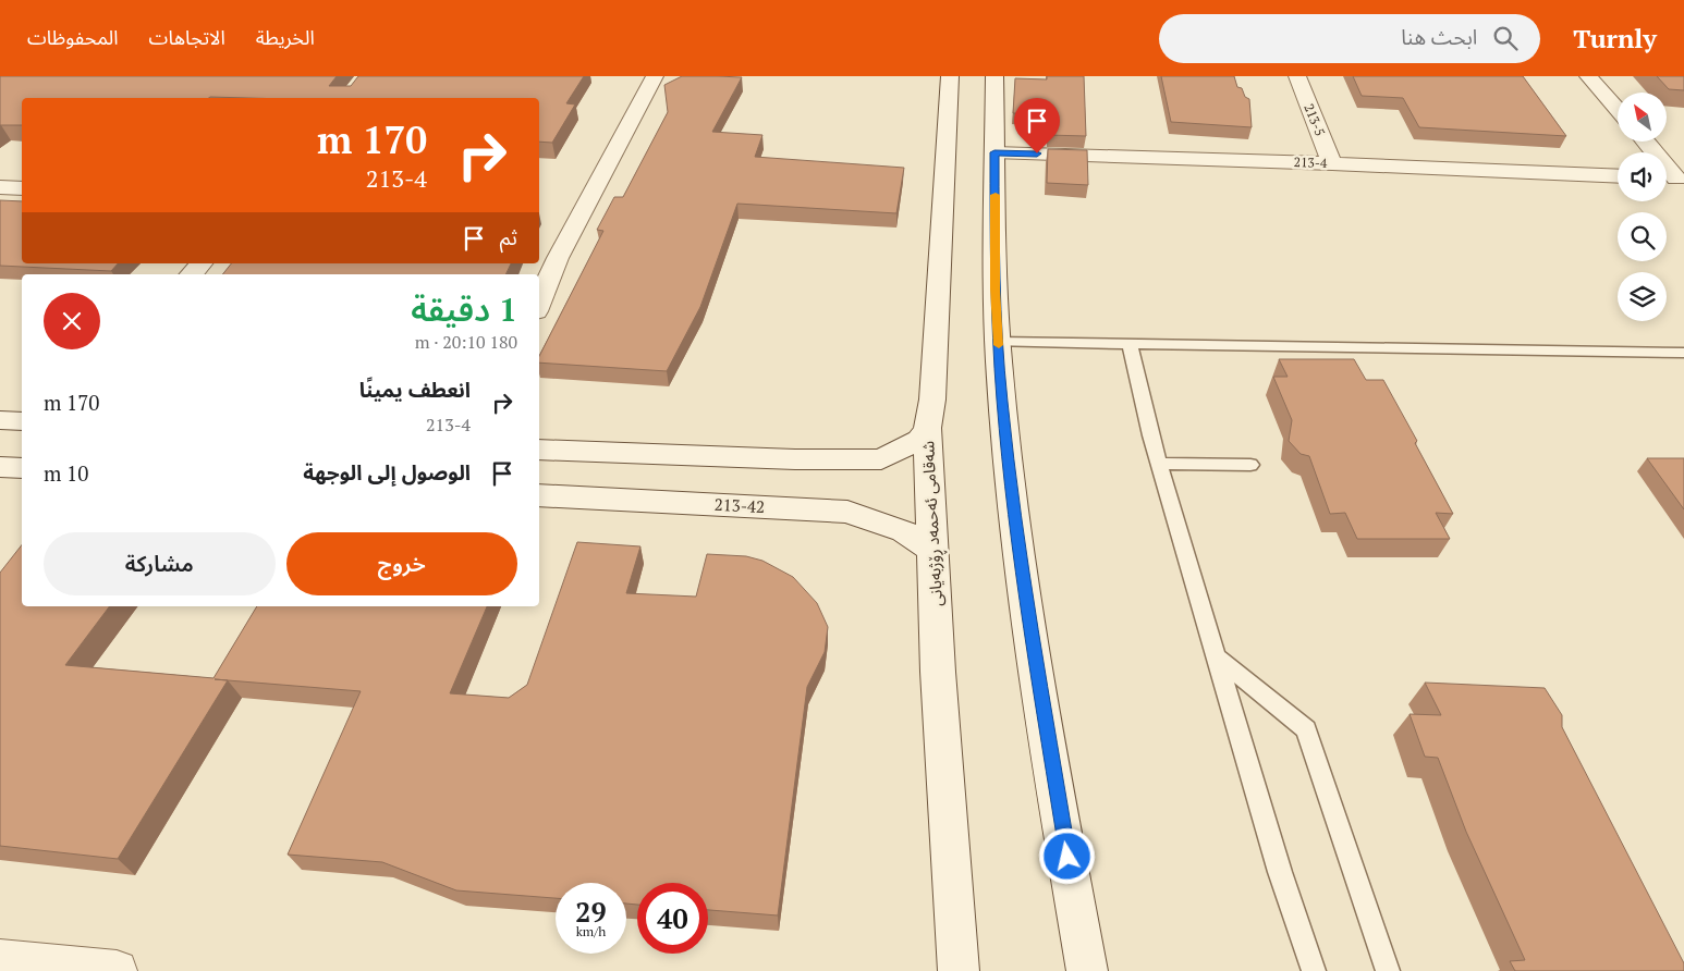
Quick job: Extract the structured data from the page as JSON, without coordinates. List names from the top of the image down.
{
  "streets": {
    "street": [
      "213-5",
      "213-4",
      "213-42",
      "شەقامی ئەحمەد ڕۆژبەیانی"
    ]
  },
  "crossings": [
    ["213-5", "213-4"],
    ["213-42", "شەقامی ئەحمەد ڕۆژبەیانی"]
  ],
  "north": "top left",
  "page": {
    "header": "Turnly",
    "search": "ابحث هنا",
    "nav": ["الخريطة", "الاتجاهات", "المحفوظات"],
    "turn": ["170 m", "213-4"],
    "then": "ثم",
    "heading": ["1 دقيقة", "180 m · 20:10"],
    "list": [
      {
        "name": "انعطف يمينًا",
        "note": "213-4",
        "value": "170 m"
      },
      {
        "name": "الوصول إلى الوجهة",
        "value": "10 m"
      }
    ],
    "buttons": ["خروج", "مشاركة"],
    "speed": "29 km/h",
    "limit": "40"
  }
}
